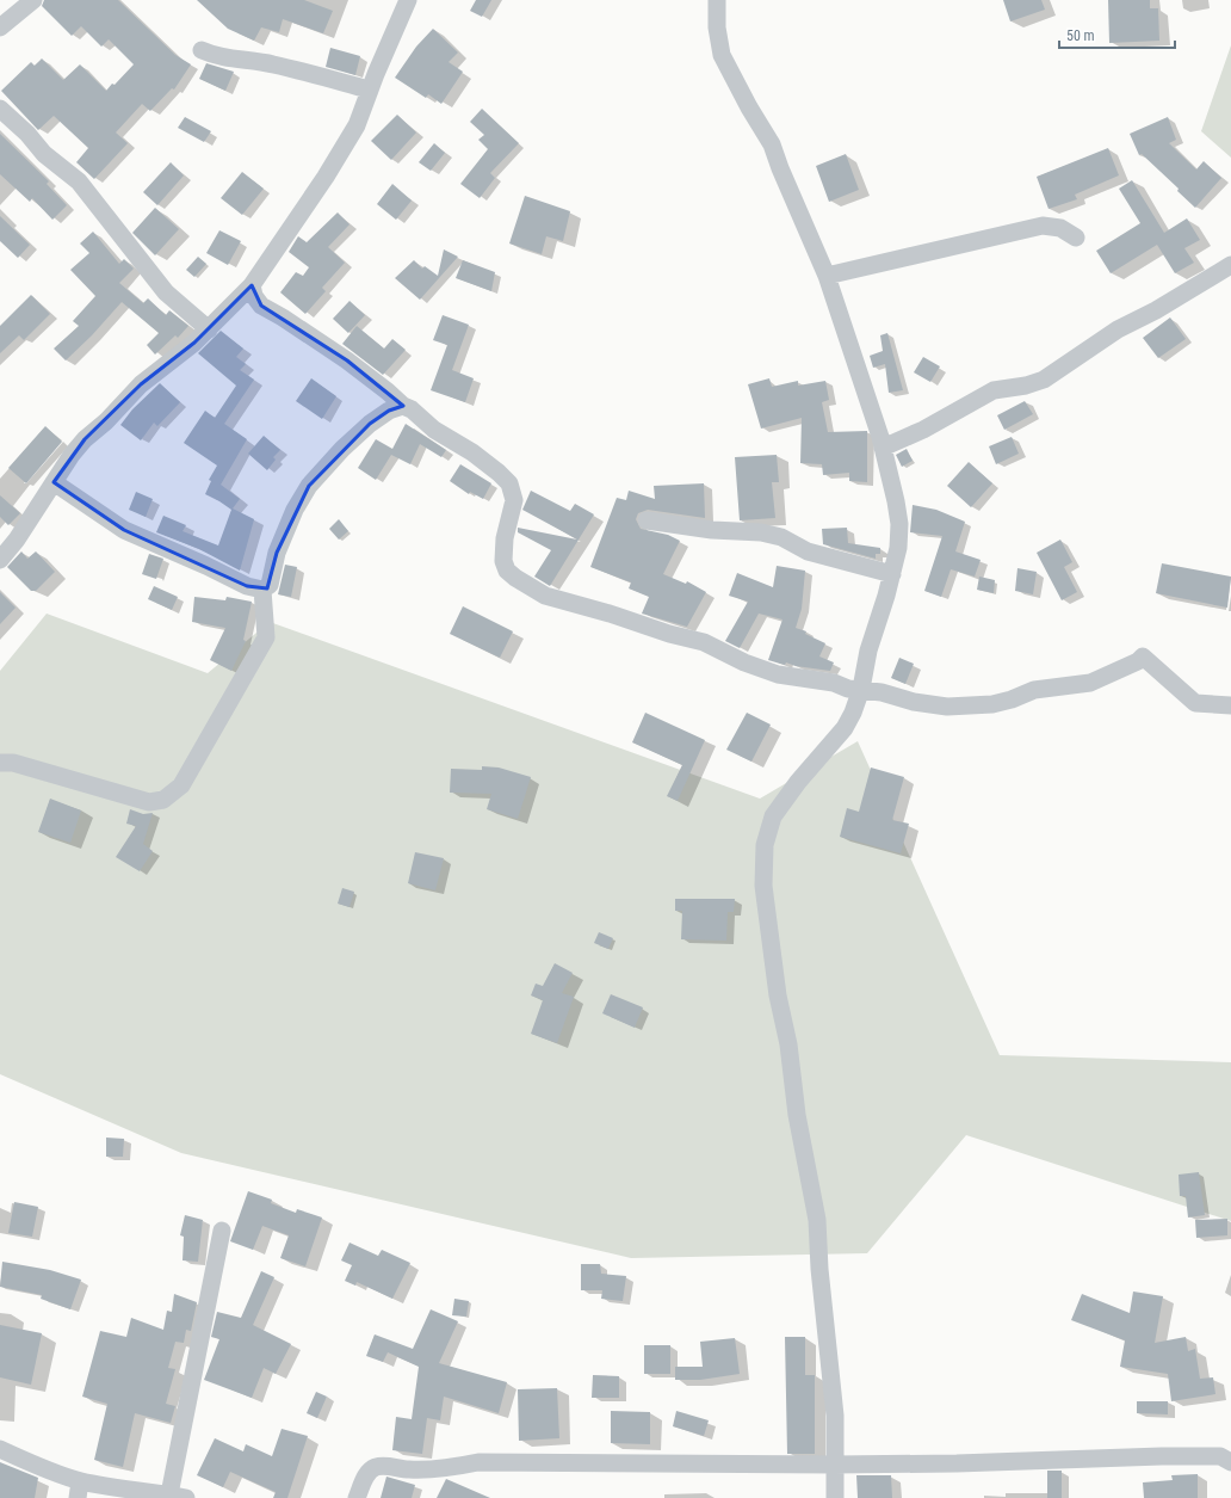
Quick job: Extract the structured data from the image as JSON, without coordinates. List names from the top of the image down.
{
  "scale_bar": "50 m"
}
